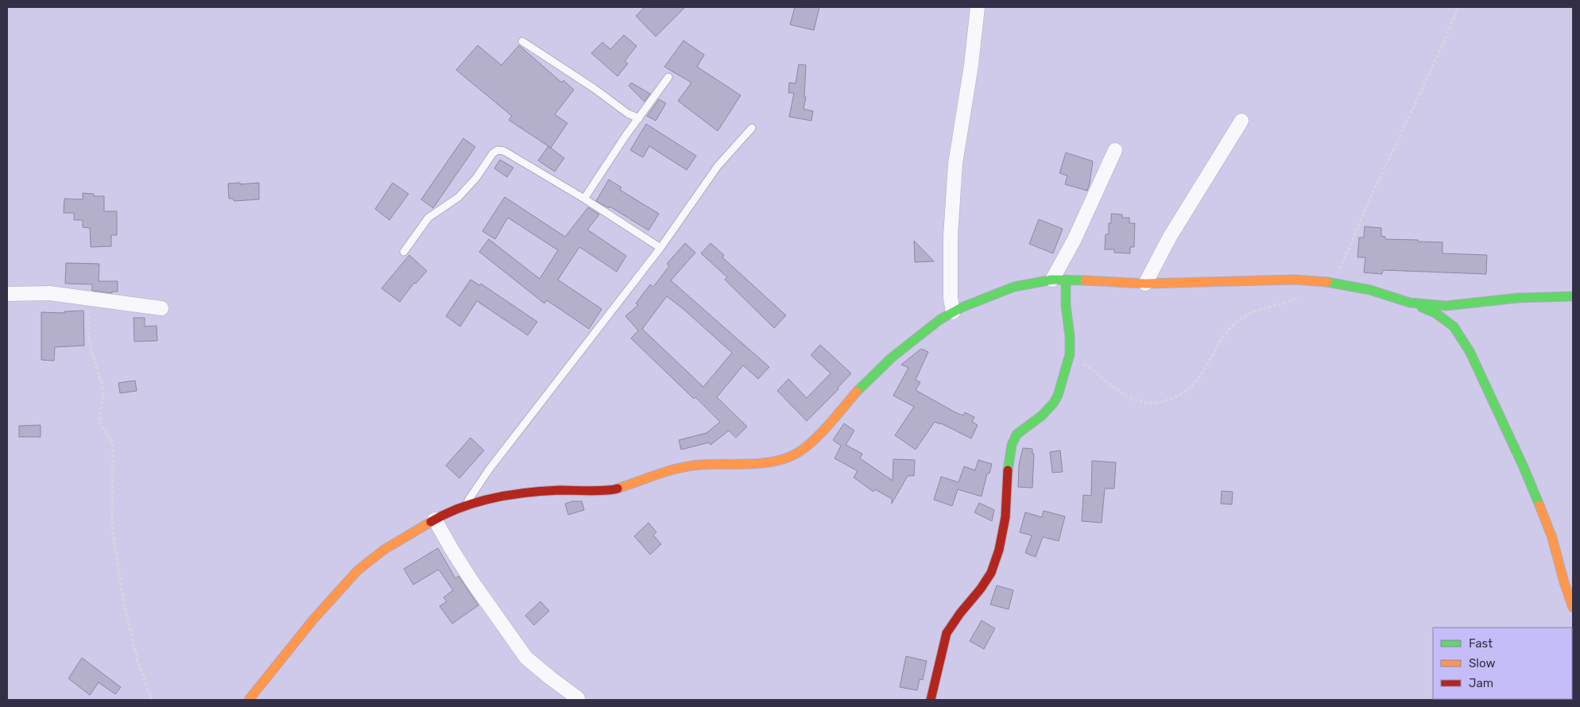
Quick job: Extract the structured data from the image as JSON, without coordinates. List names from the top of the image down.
{
  "legend": ["Fast", "Slow", "Jam"]
}
